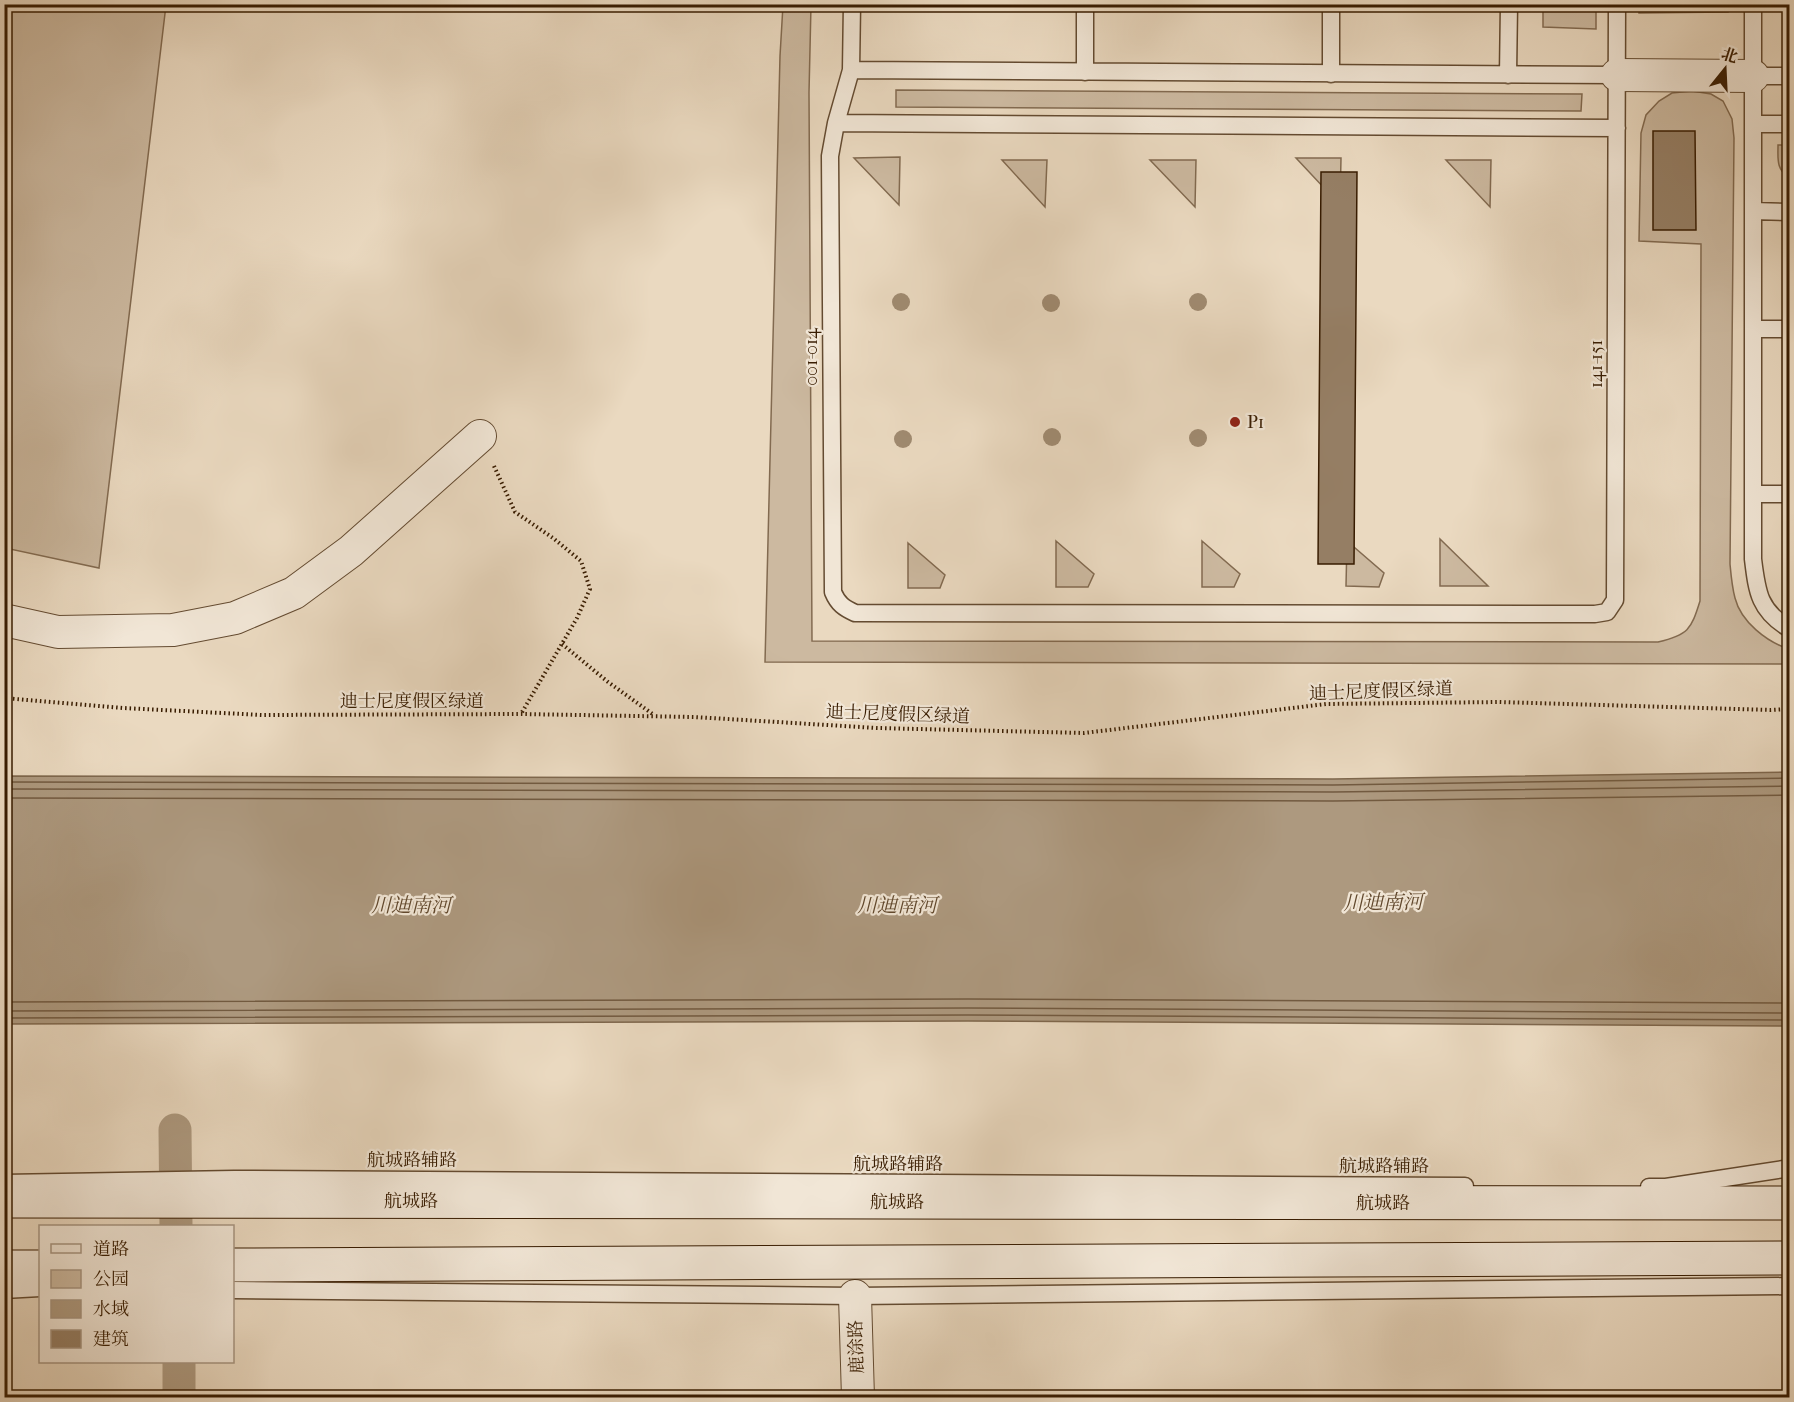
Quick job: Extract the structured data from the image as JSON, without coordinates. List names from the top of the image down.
{
  "streets": {
    "main road": ["航城路"],
    "street": ["鹿涂路"],
    "lane": ["001-014", "141-151", "航城路辅路"],
    "path": ["迪士尼度假区绿道"]
  },
  "crossings": [
    ["001-014", "141-151"],
    ["航城路辅路", "航城路"]
  ],
  "water": ["川迪南河"],
  "places": ["P1"],
  "legend": [
    "道路",
    "公园",
    "水域",
    "建筑"
  ],
  "north": "top"
}
